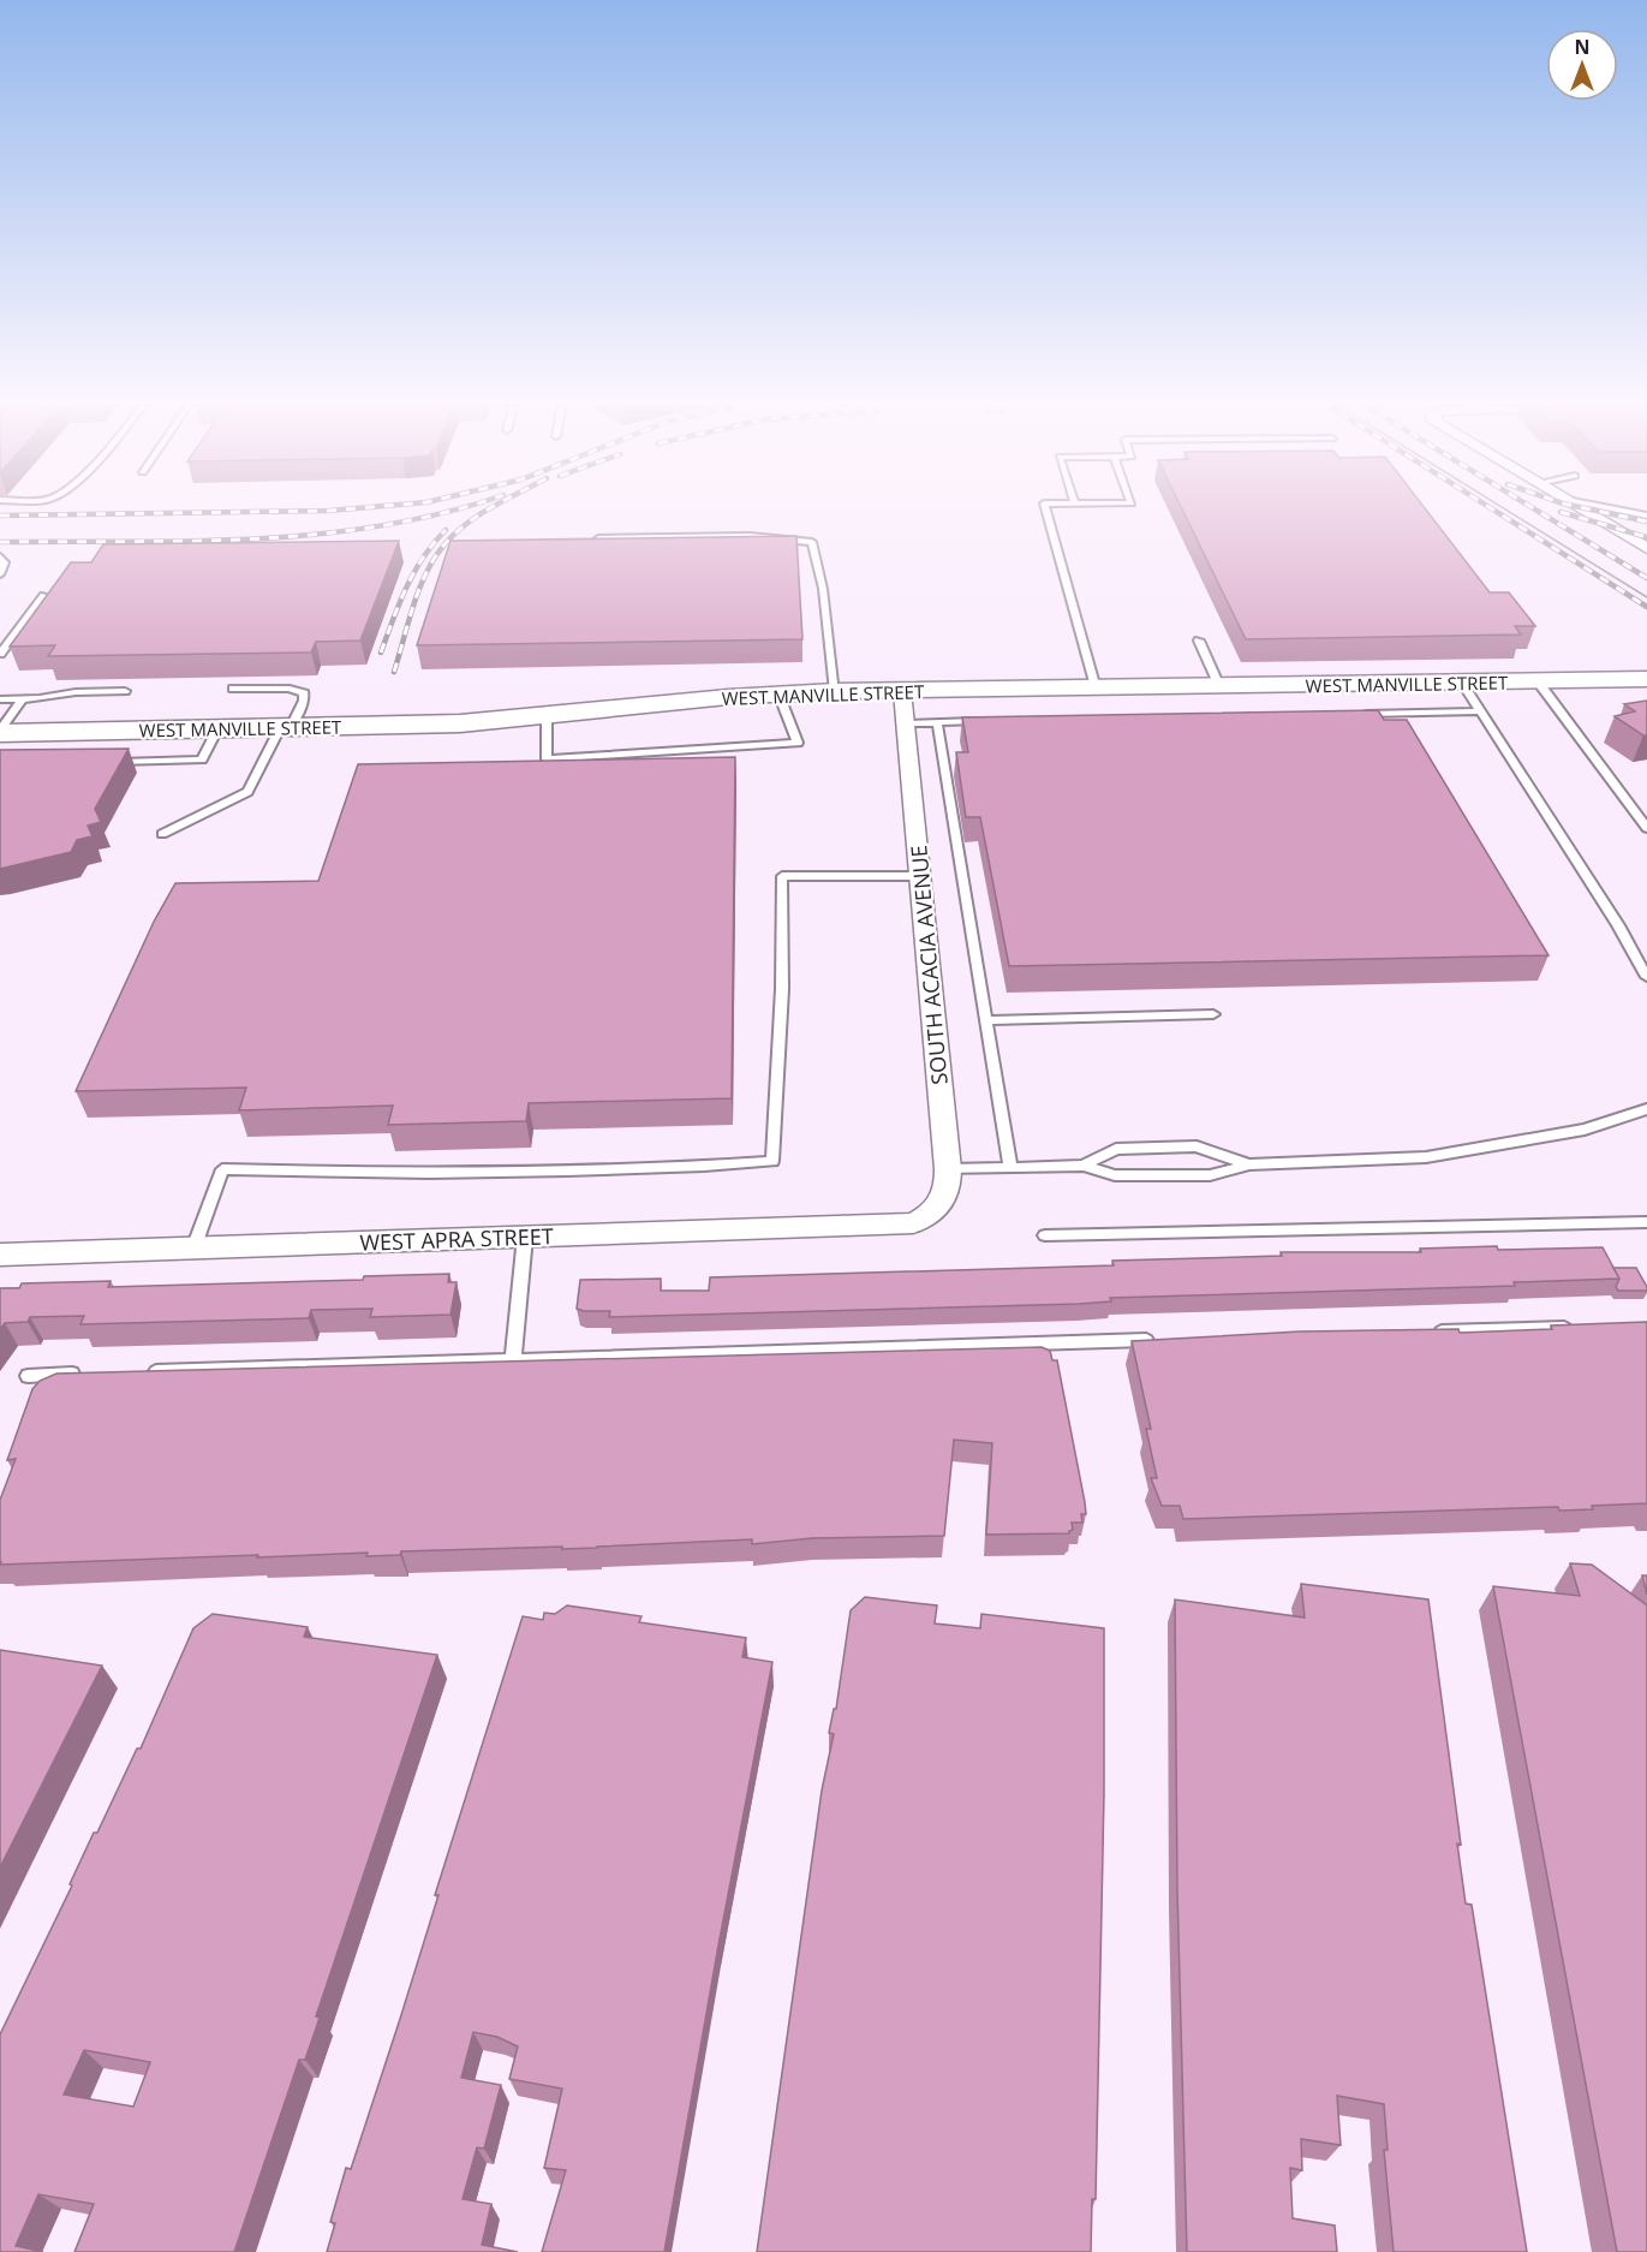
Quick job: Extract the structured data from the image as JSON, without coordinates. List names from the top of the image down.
{
  "streets": {
    "street": ["WEST MANVILLE STREET", "SOUTH ACACIA AVENUE", "WEST APRA STREET"]
  },
  "crossings": [
    ["WEST MANVILLE STREET", "SOUTH ACACIA AVENUE"],
    ["SOUTH ACACIA AVENUE", "WEST APRA STREET"]
  ],
  "north": "top"
}
